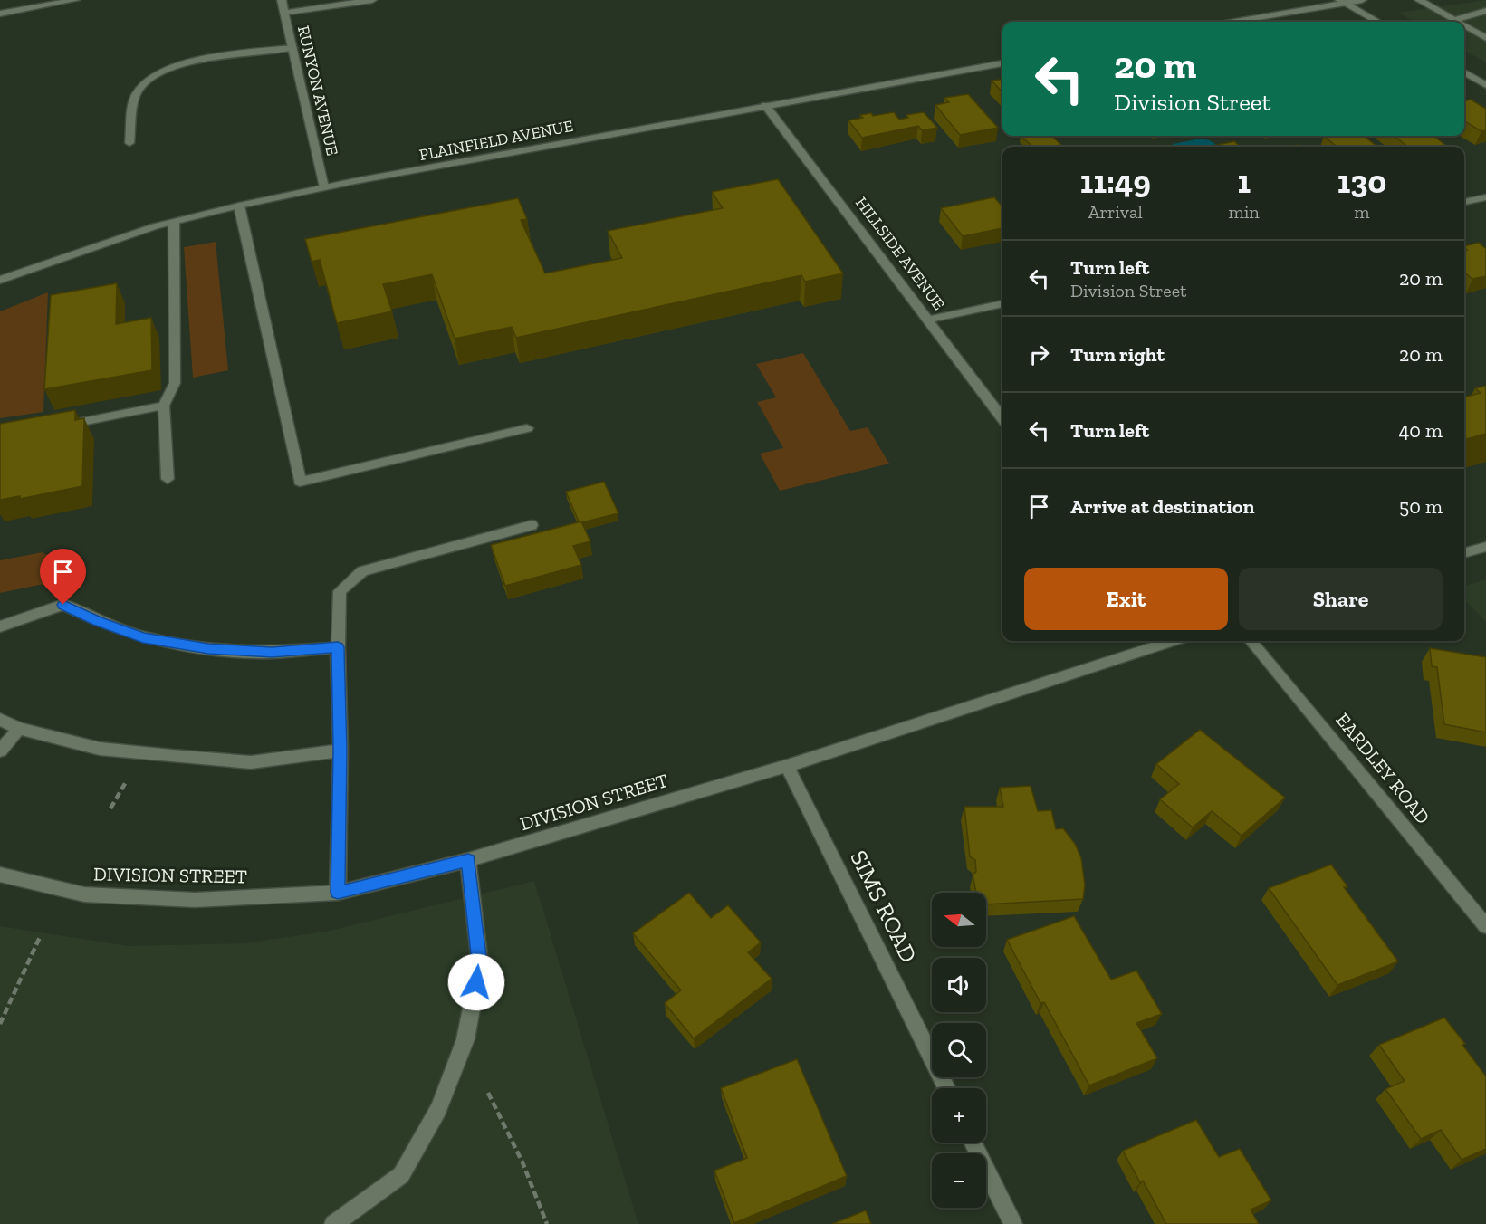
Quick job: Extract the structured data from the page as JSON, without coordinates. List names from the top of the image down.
{
  "streets": {
    "street": [
      "RUNYON AVENUE",
      "PLAINFIELD AVENUE",
      "HILLSIDE AVENUE",
      "EARDLEY ROAD",
      "DIVISION STREET",
      "SIMS ROAD"
    ]
  },
  "crossings": [
    ["RUNYON AVENUE", "PLAINFIELD AVENUE"],
    ["PLAINFIELD AVENUE", "HILLSIDE AVENUE"],
    ["DIVISION STREET", "SIMS ROAD"]
  ],
  "north": "left",
  "page": {
    "turn": ["20 m", "Division Street"],
    "eta": [
      "11:49",
      "Arrival",
      "1",
      "min",
      "130",
      "m"
    ],
    "list": [
      {
        "name": "Turn left",
        "note": "Division Street",
        "value": "20 m"
      },
      {
        "name": "Turn right",
        "value": "20 m"
      },
      {
        "name": "Turn left",
        "value": "40 m"
      },
      {
        "name": "Arrive at destination",
        "value": "50 m"
      }
    ],
    "buttons": ["Exit", "Share"],
    "map_buttons": ["+", "−"]
  }
}
